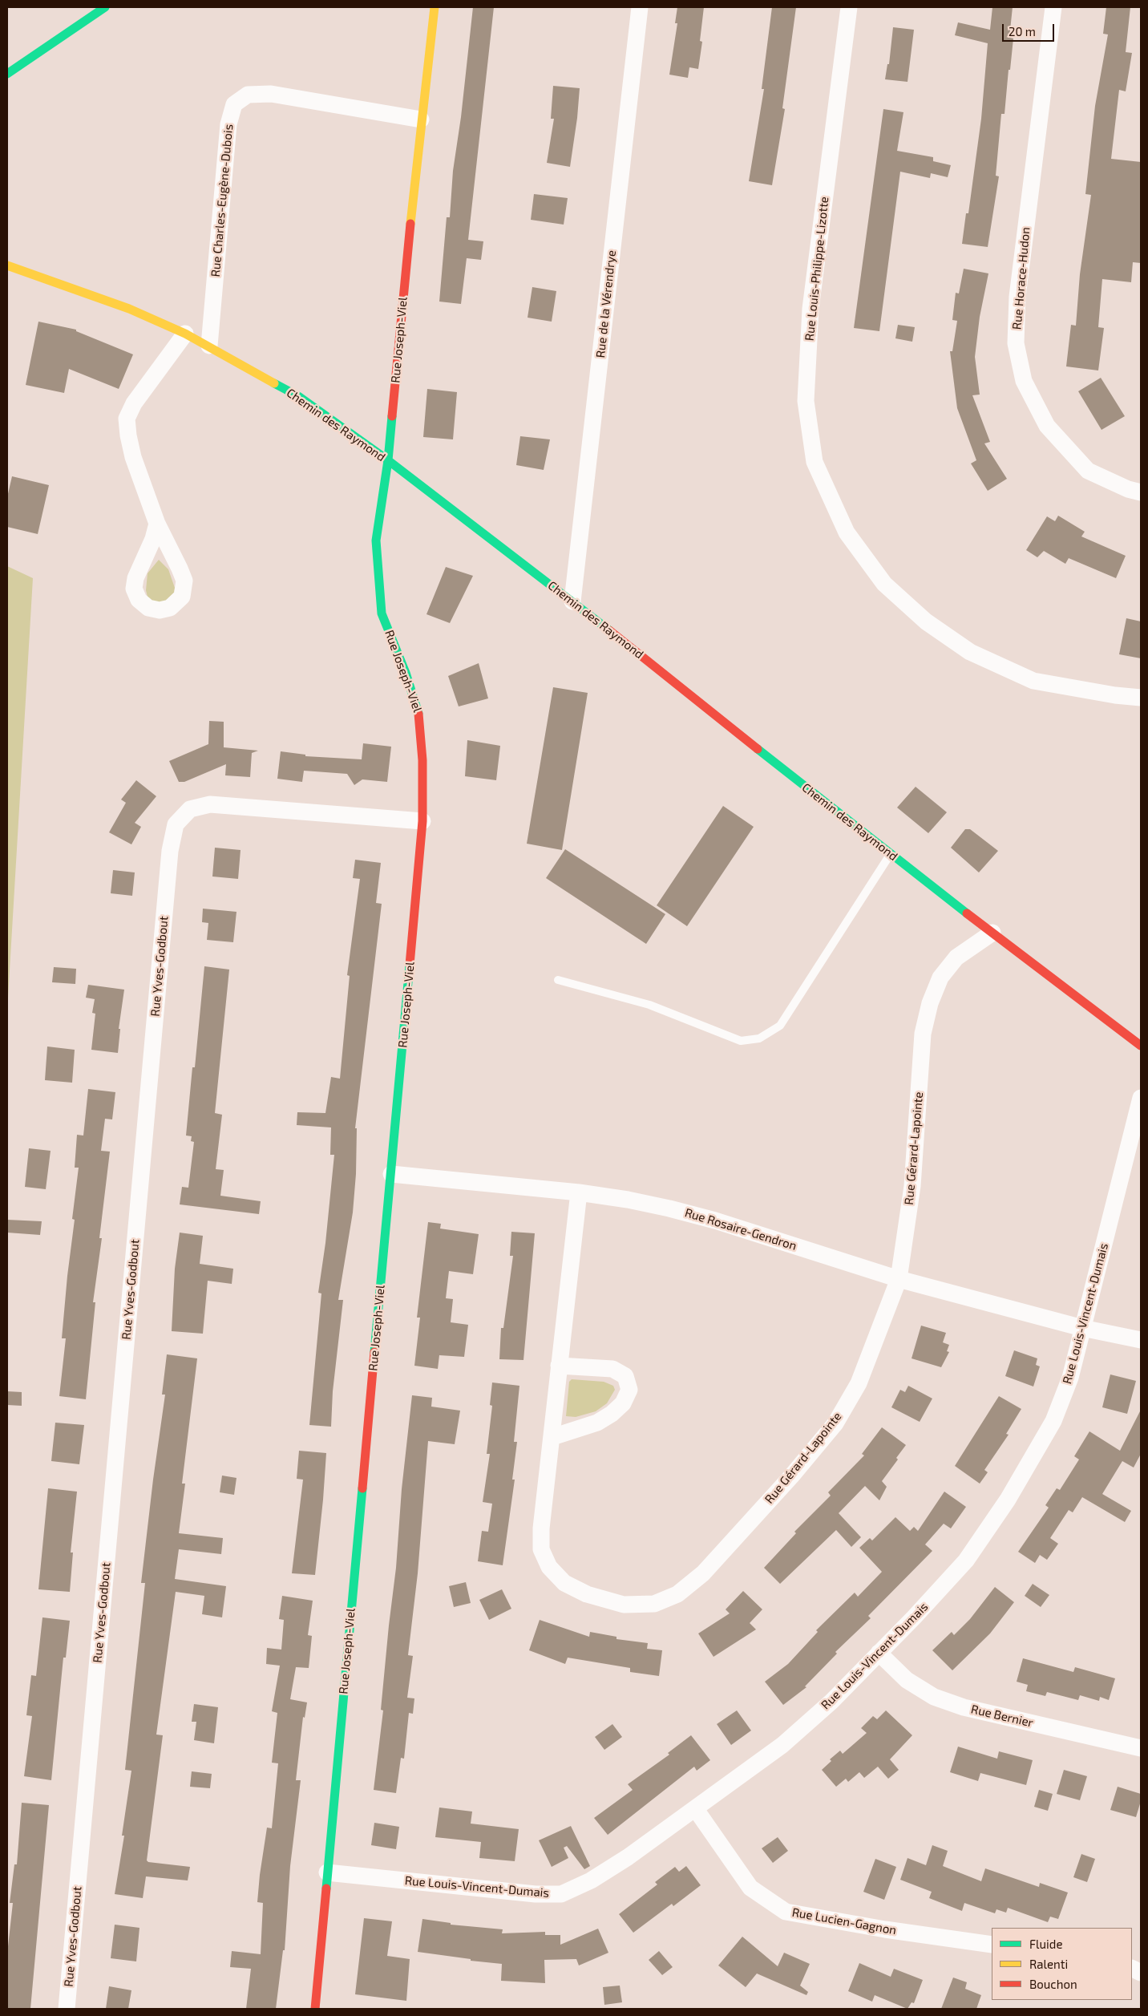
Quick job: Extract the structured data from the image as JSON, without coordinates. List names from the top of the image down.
{
  "streets": {
    "street": [
      "Rue Charles-Eugène-Dubois",
      "Rue Louis-Philippe-Lizotte",
      "Rue Horace-Hudon",
      "Rue de la Vérendrye",
      "Rue Joseph-Viel",
      "Chemin des Raymond",
      "Rue Yves-Godbout",
      "Rue Gérard-Lapointe",
      "Rue Rosaire-Gendron",
      "Rue Louis-Vincent-Dumais",
      "Rue Bernier",
      "Rue Lucien-Gagnon"
    ]
  },
  "crossings": [
    ["Rue Charles-Eugène-Dubois", "Rue Joseph-Viel"],
    ["Rue Charles-Eugène-Dubois", "Chemin des Raymond"],
    ["Rue de la Vérendrye", "Chemin des Raymond"],
    ["Rue Joseph-Viel", "Chemin des Raymond"],
    ["Rue Joseph-Viel", "Rue Yves-Godbout"],
    ["Rue Joseph-Viel", "Rue Rosaire-Gendron"],
    ["Rue Joseph-Viel", "Rue Louis-Vincent-Dumais"],
    ["Chemin des Raymond", "Rue Gérard-Lapointe"],
    ["Rue Gérard-Lapointe", "Rue Rosaire-Gendron"],
    ["Rue Rosaire-Gendron", "Rue Louis-Vincent-Dumais"],
    ["Rue Louis-Vincent-Dumais", "Rue Bernier"],
    ["Rue Louis-Vincent-Dumais", "Rue Lucien-Gagnon"]
  ],
  "legend": ["Fluide", "Ralenti", "Bouchon"],
  "scale_bar": "20 m"
}
